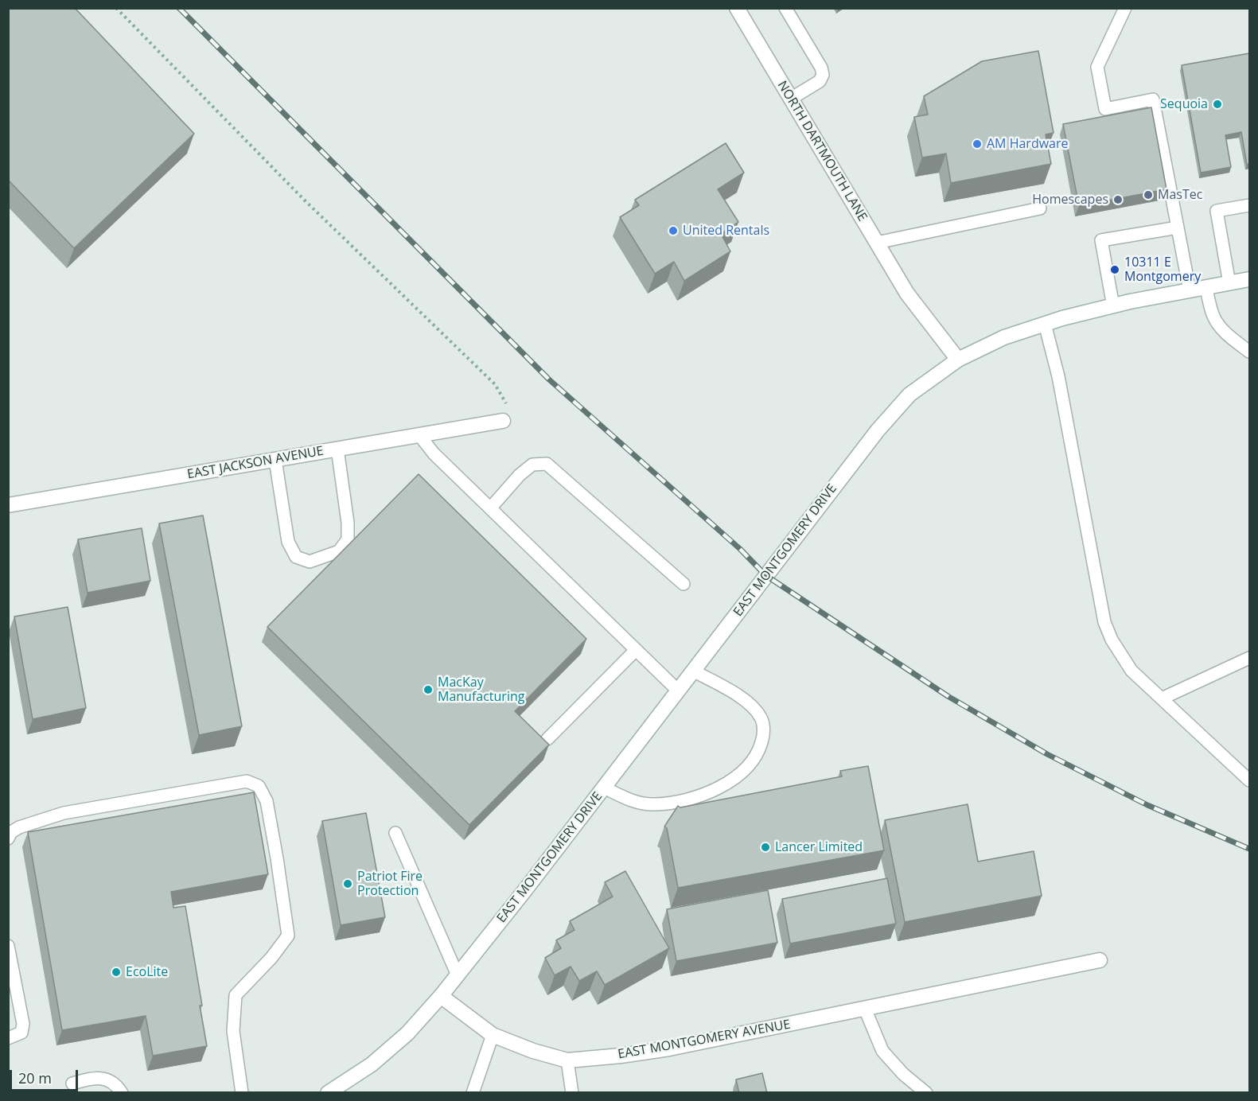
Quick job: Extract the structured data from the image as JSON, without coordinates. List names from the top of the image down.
{
  "streets": {
    "street": [
      "NORTH DARTMOUTH LANE",
      "EAST JACKSON AVENUE",
      "EAST MONTGOMERY DRIVE",
      "EAST MONTGOMERY AVENUE"
    ]
  },
  "crossings": [
    ["NORTH DARTMOUTH LANE", "EAST MONTGOMERY DRIVE"],
    ["EAST MONTGOMERY DRIVE", "EAST MONTGOMERY AVENUE"]
  ],
  "places": [
    "Sequoia",
    "AM Hardware",
    "MasTec",
    "Homescapes",
    "United Rentals",
    "10311 E Montgomery",
    "MacKay Manufacturing",
    "Lancer Limited",
    "Patriot Fire Protection",
    "EcoLite"
  ],
  "scale_bar": "20 m"
}
